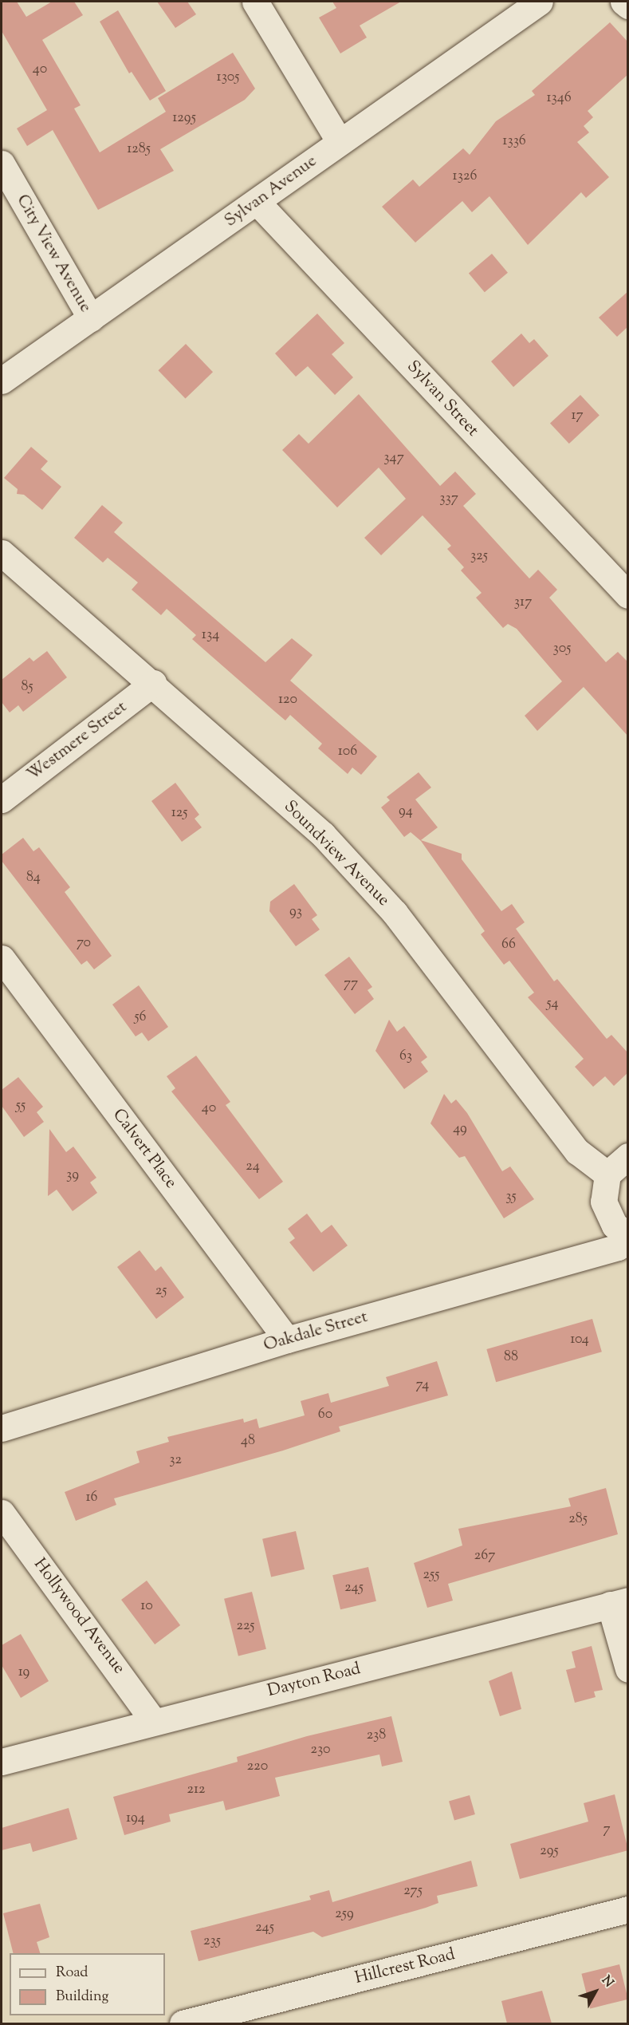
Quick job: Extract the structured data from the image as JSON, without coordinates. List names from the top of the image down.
{
  "streets": {
    "street": [
      "Sylvan Avenue",
      "City View Avenue",
      "Sylvan Street",
      "Westmere Street",
      "Soundview Avenue",
      "Calvert Place",
      "Oakdale Street",
      "Hollywood Avenue",
      "Dayton Road",
      "Hillcrest Road"
    ]
  },
  "crossings": [
    ["Sylvan Avenue", "City View Avenue"],
    ["Sylvan Avenue", "Sylvan Street"],
    ["Westmere Street", "Soundview Avenue"],
    ["Calvert Place", "Oakdale Street"],
    ["Hollywood Avenue", "Dayton Road"]
  ],
  "house_numbers": [
    "40",
    "1305",
    "1346",
    "1295",
    "1336",
    "1285",
    "1326",
    "17",
    "347",
    "337",
    "325",
    "317",
    "134",
    "305",
    "85",
    "120",
    "106",
    "94",
    "125",
    "84",
    "93",
    "70",
    "66",
    "77",
    "54",
    "56",
    "63",
    "55",
    "40",
    "49",
    "24",
    "39",
    "35",
    "25",
    "104",
    "88",
    "74",
    "60",
    "48",
    "32",
    "16",
    "285",
    "267",
    "255",
    "245",
    "10",
    "225",
    "19",
    "238",
    "230",
    "220",
    "212",
    "194",
    "7",
    "295",
    "275",
    "259",
    "245",
    "235"
  ],
  "legend": ["Road", "Building"],
  "north": "top right"
}
